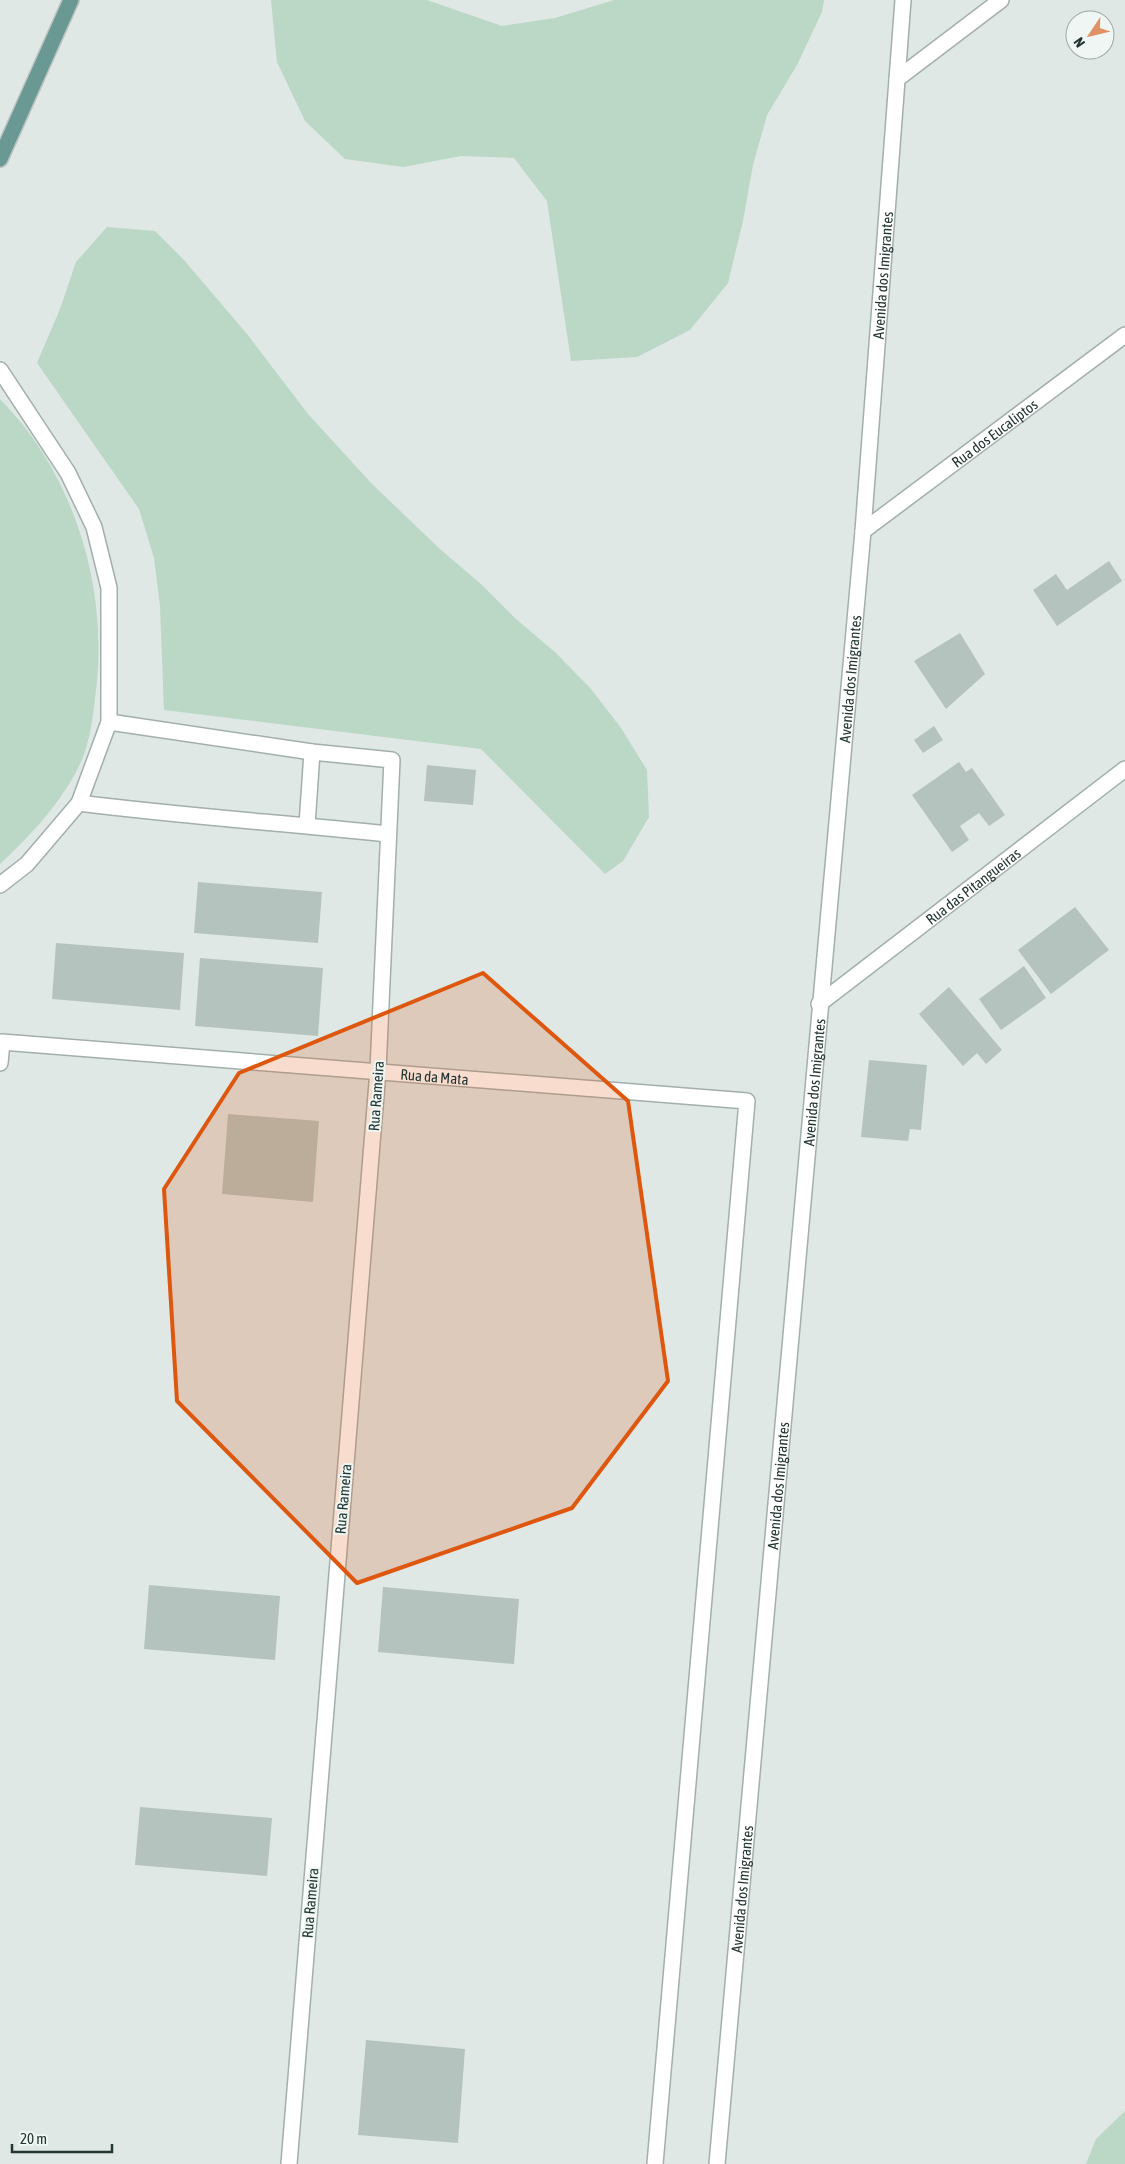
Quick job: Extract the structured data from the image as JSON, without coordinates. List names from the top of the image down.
{
  "streets": {
    "street": [
      "Avenida dos Imigrantes",
      "Rua dos Eucaliptos",
      "Rua das Pitangueiras",
      "Rua da Mata",
      "Rua Rameira"
    ]
  },
  "crossings": [
    ["Avenida dos Imigrantes", "Rua dos Eucaliptos"],
    ["Avenida dos Imigrantes", "Rua das Pitangueiras"],
    ["Rua da Mata", "Rua Rameira"]
  ],
  "scale_bar": "20 m",
  "north": "bottom left"
}
